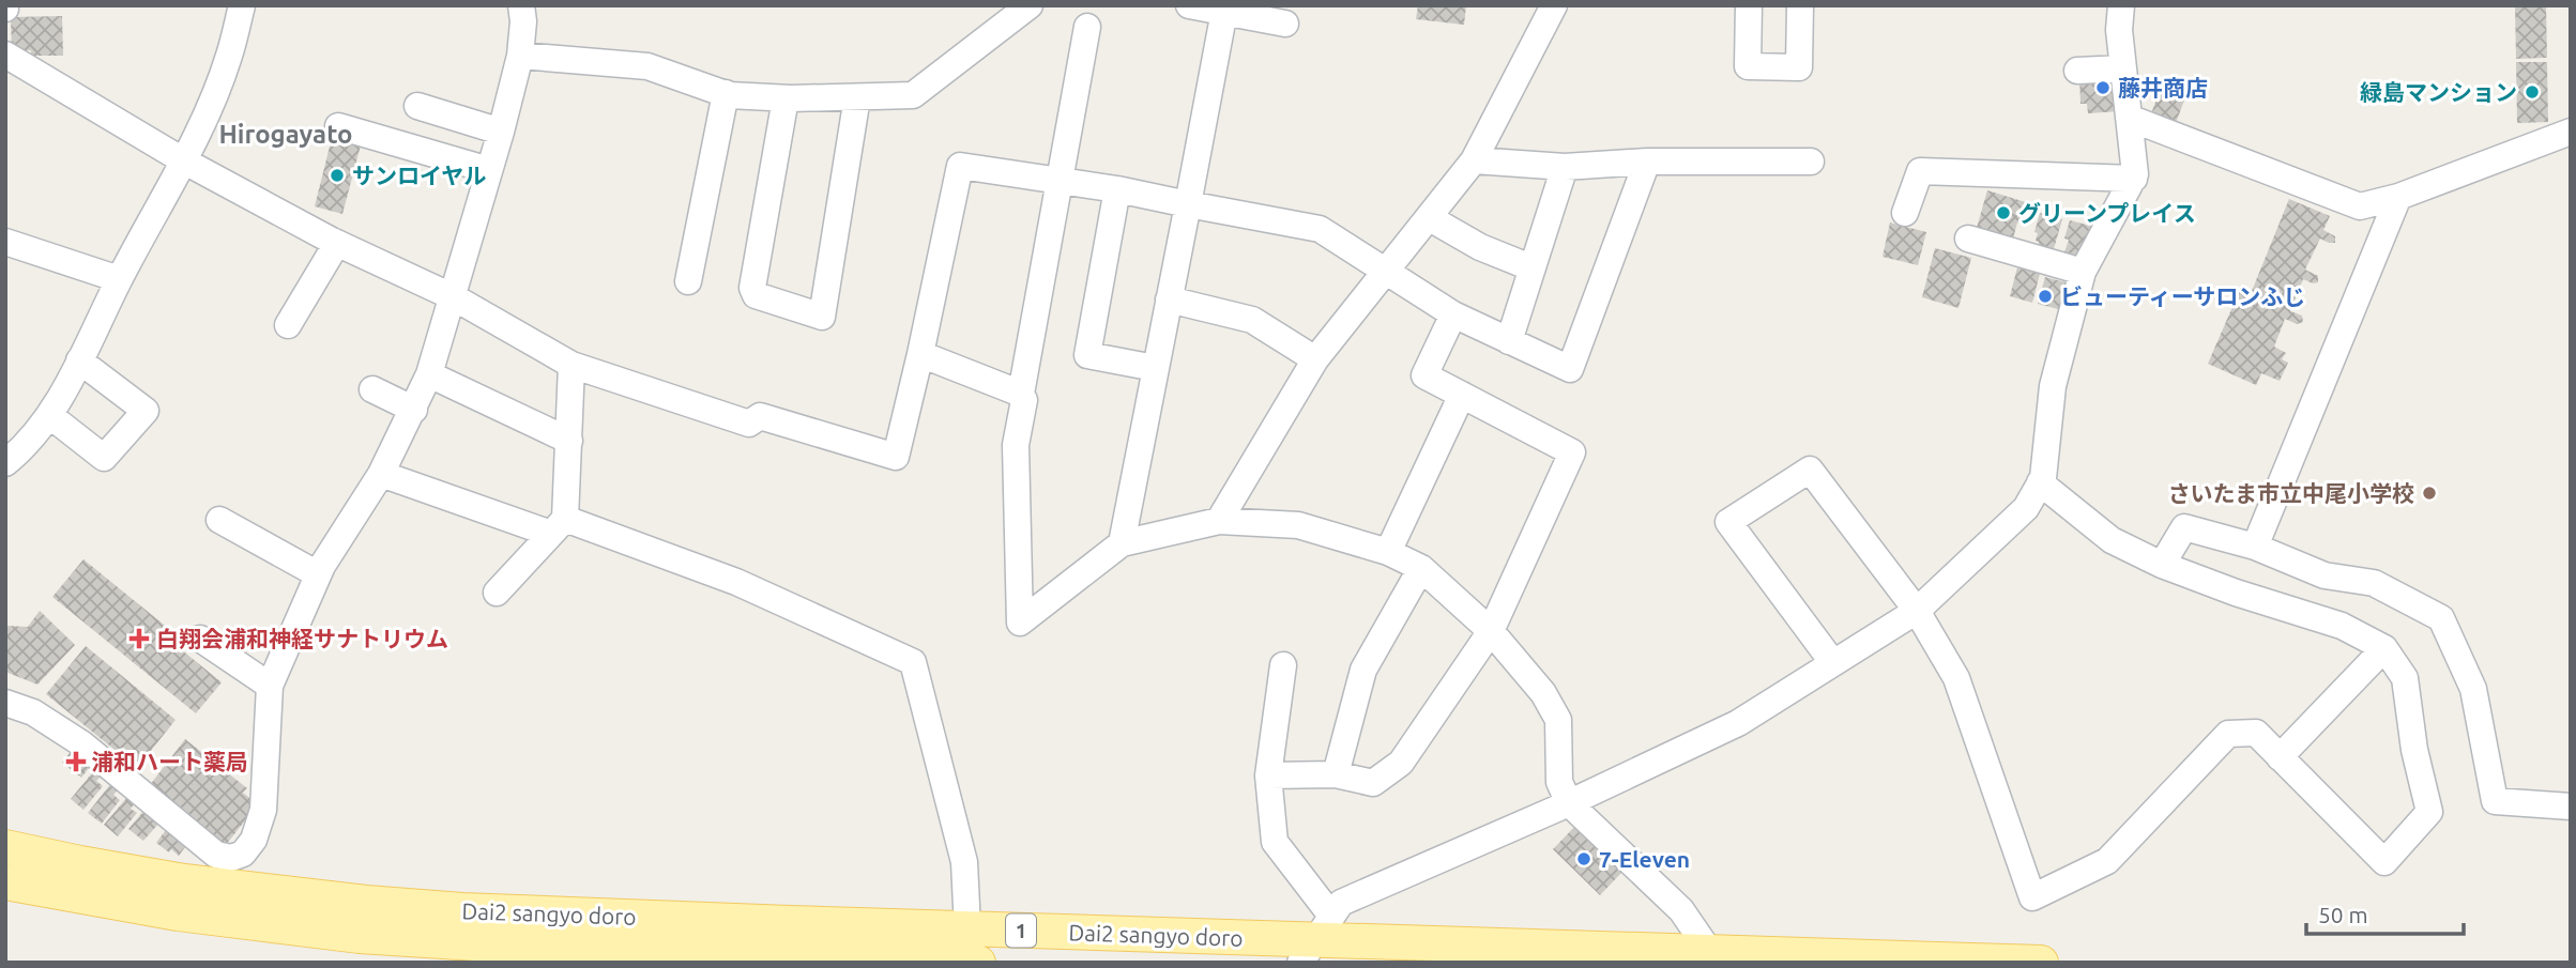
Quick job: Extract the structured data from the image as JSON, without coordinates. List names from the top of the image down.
{
  "streets": {
    "main road": ["Dai2 sangyo doro", "1"]
  },
  "districts": ["Hirogayato"],
  "places": {
    "other": [
      "藤井商店",
      "緑島マンション",
      "サンロイヤル",
      "グリーンプレイス",
      "ビューティーサロンふじ",
      "さいたま市立中尾小学校",
      "7-Eleven"
    ],
    "health": ["白翔会浦和神経サナトリウム", "浦和ハート薬局"]
  },
  "scale_bar": "50 m"
}
